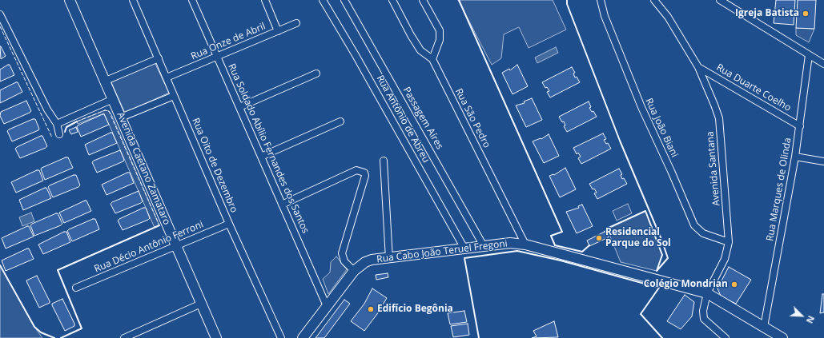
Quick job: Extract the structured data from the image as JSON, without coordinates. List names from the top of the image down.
{
  "streets": {
    "street": [
      "Rua Onze de Abril",
      "Rua Duarte Coelho",
      "Passagem Aíres",
      "Rua São Pedro",
      "Rua Antônio de Abreu",
      "Rua João Biani",
      "Rua Soldado Abílio Fernandes dos Santos",
      "Rua Oito de Dezembro",
      "Avenida Caetano Zamataro",
      "Avenida Santana",
      "Rua Marques de Olinda",
      "Rua Décio Antônio Ferroni",
      "Rua Cabo João Teruel Fregoni"
    ]
  },
  "crossings": [
    ["Rua Onze de Abril", "Rua Soldado Abílio Fernandes dos Santos"],
    ["Rua Onze de Abril", "Rua Oito de Dezembro"],
    ["Rua Duarte Coelho", "Avenida Santana"],
    ["Rua Duarte Coelho", "Rua Marques de Olinda"],
    ["Passagem Aíres", "Rua Cabo João Teruel Fregoni"],
    ["Rua São Pedro", "Rua Cabo João Teruel Fregoni"],
    ["Rua Antônio de Abreu", "Rua Cabo João Teruel Fregoni"],
    ["Rua João Biani", "Avenida Santana"],
    ["Rua Soldado Abílio Fernandes dos Santos", "Rua Cabo João Teruel Fregoni"],
    ["Rua Oito de Dezembro", "Rua Décio Antônio Ferroni"],
    ["Avenida Caetano Zamataro", "Rua Décio Antônio Ferroni"],
    ["Avenida Santana", "Rua Cabo João Teruel Fregoni"],
    ["Rua Marques de Olinda", "Rua Cabo João Teruel Fregoni"]
  ],
  "places": [
    "Igreja Batista",
    "Residencial Parque do Sol",
    "Colégio Mondrian",
    "Edifício Begônia"
  ],
  "north": "bottom right"
}
